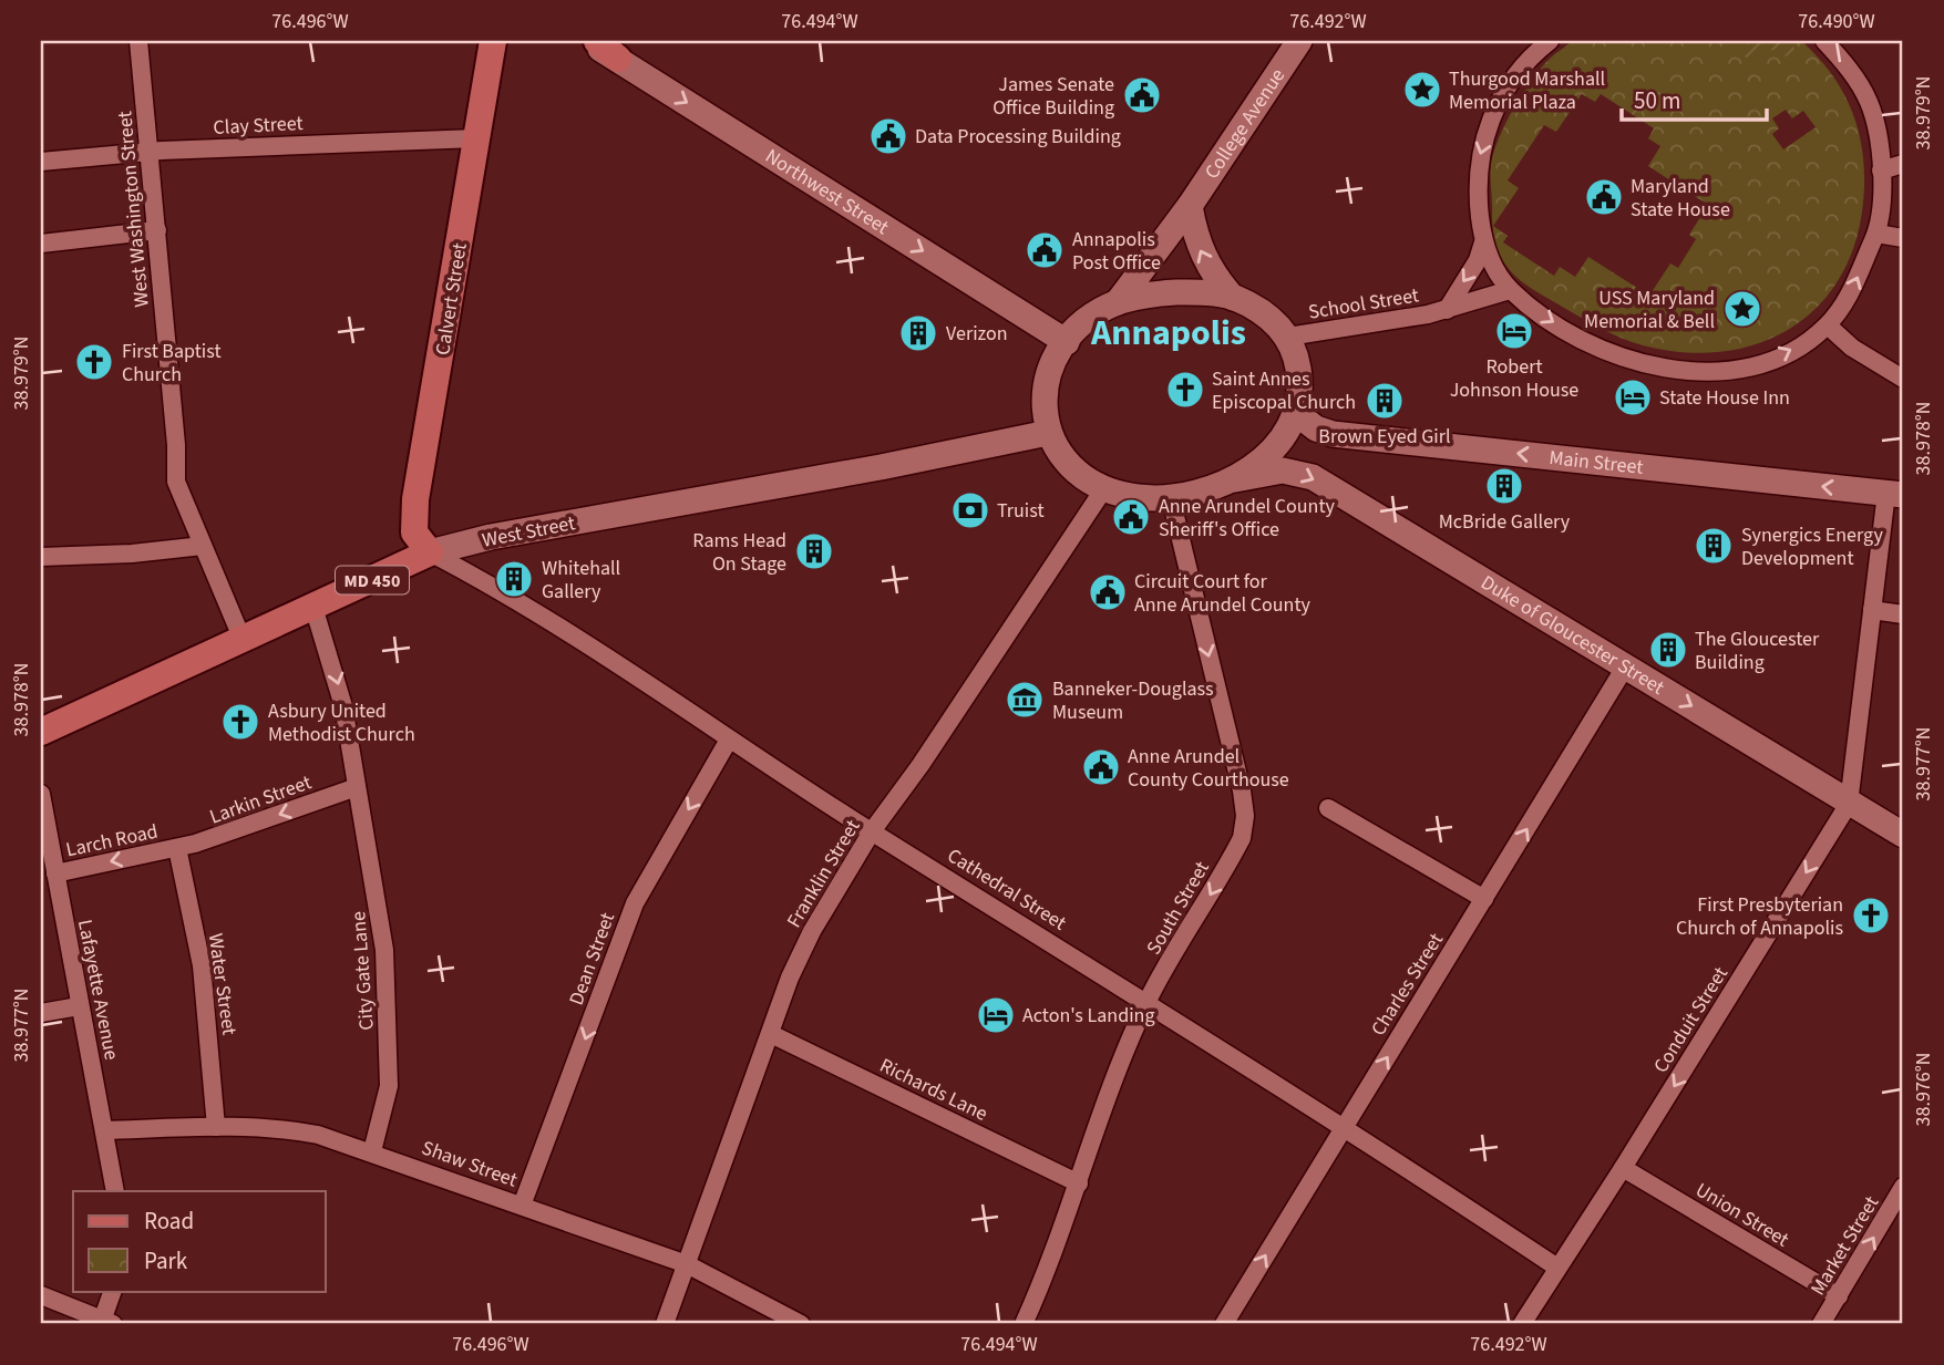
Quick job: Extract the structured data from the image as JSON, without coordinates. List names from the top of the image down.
{
  "streets": {
    "main road": [
      "College Avenue",
      "Northwest Street",
      "Calvert Street",
      "Main Street",
      "West Street",
      "MD 450",
      "Duke of Gloucester Street"
    ],
    "street": [
      "Clay Street",
      "West Washington Street",
      "School Street",
      "Larkin Street",
      "Larch Road",
      "Franklin Street",
      "Cathedral Street",
      "South Street",
      "Dean Street",
      "City Gate Lane",
      "Water Street",
      "Charles Street",
      "Lafayette Avenue",
      "Conduit Street",
      "Richards Lane",
      "Shaw Street",
      "Union Street",
      "Market Street"
    ]
  },
  "crossings": [
    ["College Avenue", "Northwest Street"],
    ["College Avenue", "School Street"],
    ["College Avenue", "Main Street"],
    ["College Avenue", "West Street"],
    ["College Avenue", "Duke of Gloucester Street"],
    ["College Avenue", "Franklin Street"],
    ["College Avenue", "South Street"],
    ["Clay Street", "West Washington Street"],
    ["Clay Street", "Calvert Street"],
    ["Northwest Street", "School Street"],
    ["Northwest Street", "Main Street"],
    ["Northwest Street", "West Street"],
    ["Northwest Street", "Duke of Gloucester Street"],
    ["Northwest Street", "Franklin Street"],
    ["Northwest Street", "South Street"],
    ["West Washington Street", "West Street"],
    ["Calvert Street", "West Street"],
    ["Calvert Street", "Cathedral Street"],
    ["School Street", "Main Street"],
    ["School Street", "West Street"],
    ["School Street", "Duke of Gloucester Street"],
    ["School Street", "Franklin Street"],
    ["School Street", "South Street"],
    ["Main Street", "West Street"],
    ["Main Street", "Duke of Gloucester Street"],
    ["Main Street", "Franklin Street"],
    ["Main Street", "South Street"],
    ["Main Street", "Conduit Street"],
    ["West Street", "Duke of Gloucester Street"],
    ["West Street", "Franklin Street"],
    ["West Street", "Cathedral Street"],
    ["West Street", "South Street"],
    ["West Street", "City Gate Lane"],
    ["Duke of Gloucester Street", "Franklin Street"],
    ["Duke of Gloucester Street", "South Street"],
    ["Duke of Gloucester Street", "Charles Street"],
    ["Duke of Gloucester Street", "Conduit Street"],
    ["Larkin Street", "Larch Road"],
    ["Larkin Street", "City Gate Lane"],
    ["Larkin Street", "Water Street"],
    ["Larch Road", "Water Street"],
    ["Larch Road", "Lafayette Avenue"],
    ["Franklin Street", "Cathedral Street"],
    ["Franklin Street", "South Street"],
    ["Franklin Street", "Richards Lane"],
    ["Franklin Street", "Shaw Street"],
    ["Cathedral Street", "South Street"],
    ["Cathedral Street", "Dean Street"],
    ["Cathedral Street", "Charles Street"],
    ["Cathedral Street", "Conduit Street"],
    ["South Street", "Richards Lane"],
    ["Dean Street", "Shaw Street"],
    ["City Gate Lane", "Shaw Street"],
    ["Water Street", "Shaw Street"],
    ["Lafayette Avenue", "Shaw Street"],
    ["Conduit Street", "Union Street"],
    ["Union Street", "Market Street"]
  ],
  "one_way": [
    "Northwest Street",
    "Main Street",
    "Duke of Gloucester Street",
    "Larkin Street",
    "Larch Road",
    "South Street",
    "Dean Street",
    "Charles Street",
    "Conduit Street",
    "Market Street"
  ],
  "districts": ["Annapolis"],
  "places": {
    "place": ["Thurgood Marshall Memorial Plaza", "USS Maryland Memorial & Bell"],
    "public building": [
      "James Senate Office Building",
      "Data Processing Building",
      "Maryland State House",
      "Annapolis Post Office",
      "Anne Arundel County Sheriff's Office",
      "Circuit Court for Anne Arundel County",
      "Anne Arundel County Courthouse"
    ],
    "hotel": ["Robert Johnson House", "State House Inn", "Acton's Landing"],
    "building": [
      "Verizon",
      "Brown Eyed Girl",
      "McBride Gallery",
      "Synergics Energy Development",
      "Rams Head On Stage",
      "Whitehall Gallery",
      "The Gloucester Building"
    ],
    "church": [
      "First Baptist Church",
      "Saint Annes Episcopal Church",
      "Asbury United Methodist Church",
      "First Presbyterian Church of Annapolis"
    ],
    "bank": ["Truist"],
    "museum": ["Banneker-Douglass Museum"]
  },
  "legend": ["Road", "Park"],
  "scale_bar": "50 m",
  "coordinates": [
    "76.496°W",
    "76.494°W",
    "76.492°W",
    "76.490°W",
    "38.979°N",
    "38.978°N",
    "38.977°N",
    "38.976°N"
  ]
}
